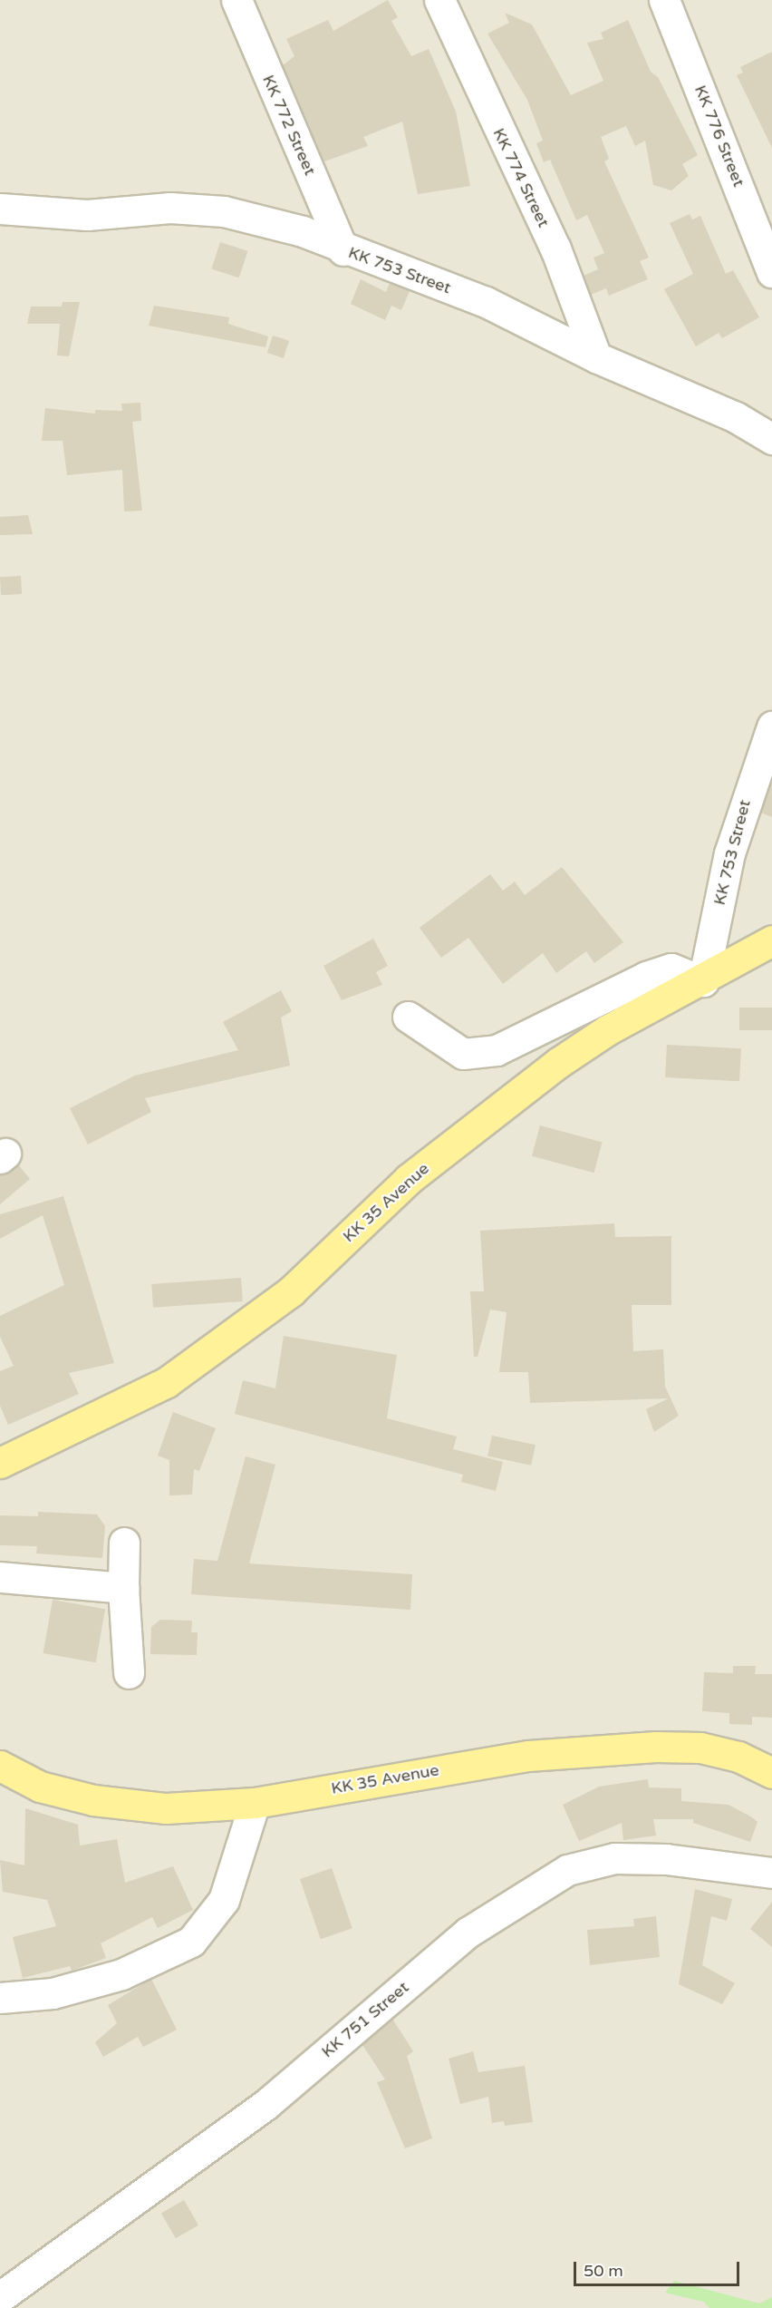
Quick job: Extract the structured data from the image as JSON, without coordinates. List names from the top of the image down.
{
  "streets": {
    "main road": ["KK 35 Avenue"],
    "street": [
      "KK 772 Street",
      "KK 776 Street",
      "KK 774 Street",
      "KK 753 Street",
      "KK 751 Street"
    ]
  },
  "crossings": [
    ["KK 772 Street", "KK 753 Street"],
    ["KK 774 Street", "KK 753 Street"],
    ["KK 753 Street", "KK 35 Avenue"]
  ],
  "scale_bar": "50 m"
}
